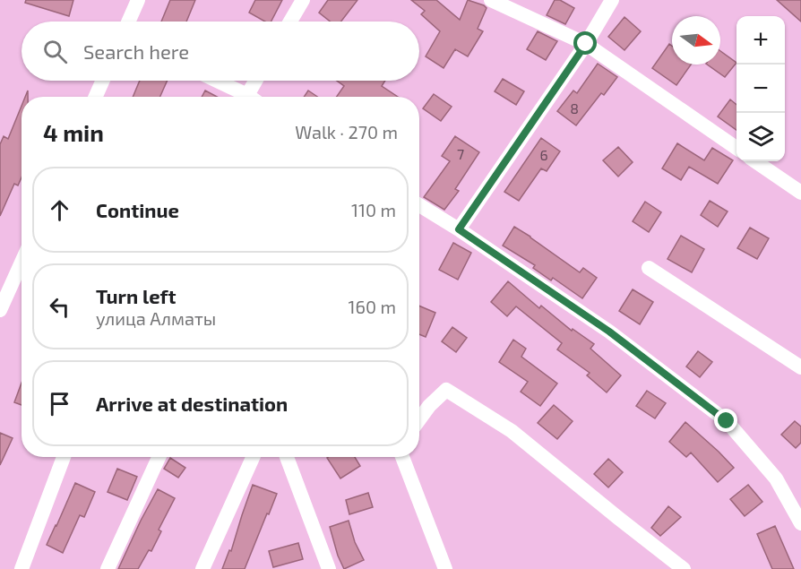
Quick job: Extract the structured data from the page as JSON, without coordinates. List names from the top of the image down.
{
  "house_numbers": ["8", "7", "6"],
  "north": "right",
  "page": {
    "map_buttons": ["+", "−"],
    "search": "Search here",
    "heading": ["4 min", "Walk · 270 m"],
    "list": [
      ["Continue", "110 m"],
      ["Turn left", "улица Алматы", "160 m"],
      "Arrive at destination"
    ]
  }
}
